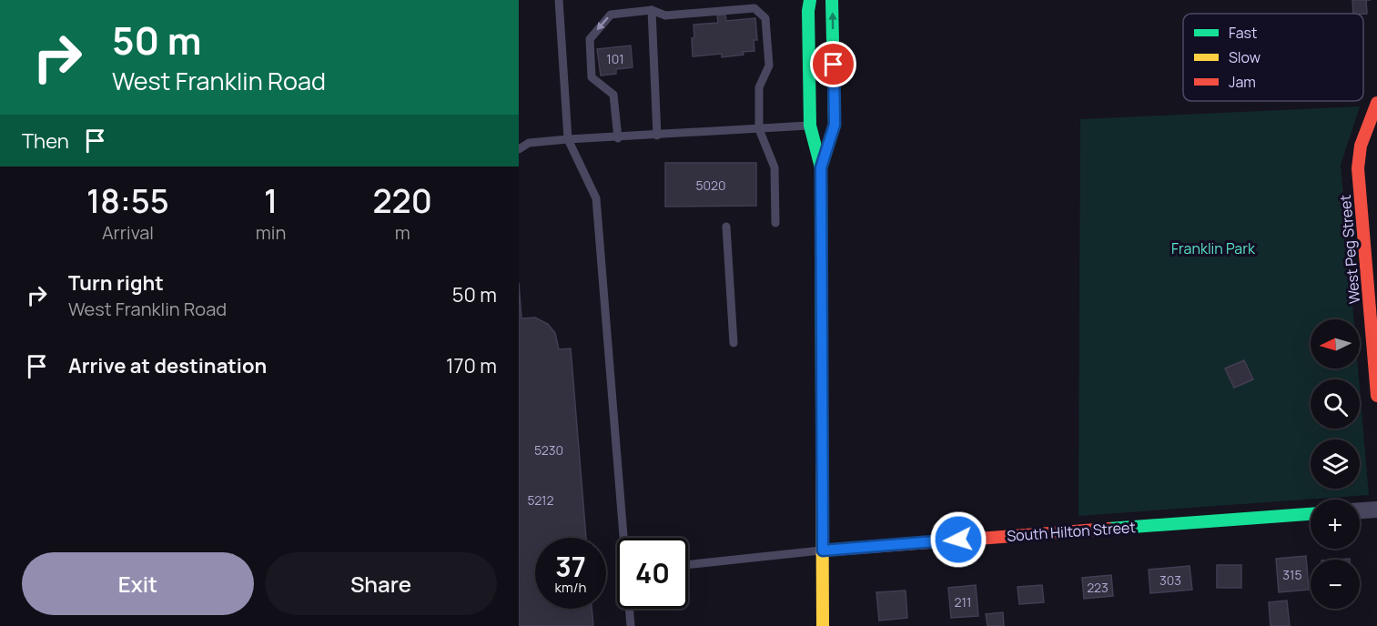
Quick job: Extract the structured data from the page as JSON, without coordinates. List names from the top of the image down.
{
  "streets": {
    "street": ["West Peg Street", "South Hilton Street"]
  },
  "parks": ["Franklin Park"],
  "house_numbers": [
    "101",
    "5020",
    "5230",
    "5212",
    "315",
    "303",
    "223",
    "211"
  ],
  "legend": ["Fast", "Slow", "Jam"],
  "north": "left",
  "page": {
    "turn": ["50 m", "West Franklin Road"],
    "then": "Then",
    "eta": [
      "18:55",
      "Arrival",
      "1",
      "min",
      "220",
      "m"
    ],
    "list": [
      {
        "name": "Turn right",
        "note": "West Franklin Road",
        "value": "50 m"
      },
      {
        "name": "Arrive at destination",
        "value": "170 m"
      }
    ],
    "map_buttons": ["+", "−"],
    "speed": "37 km/h",
    "limit": "40",
    "buttons": ["Exit", "Share"]
  }
}
